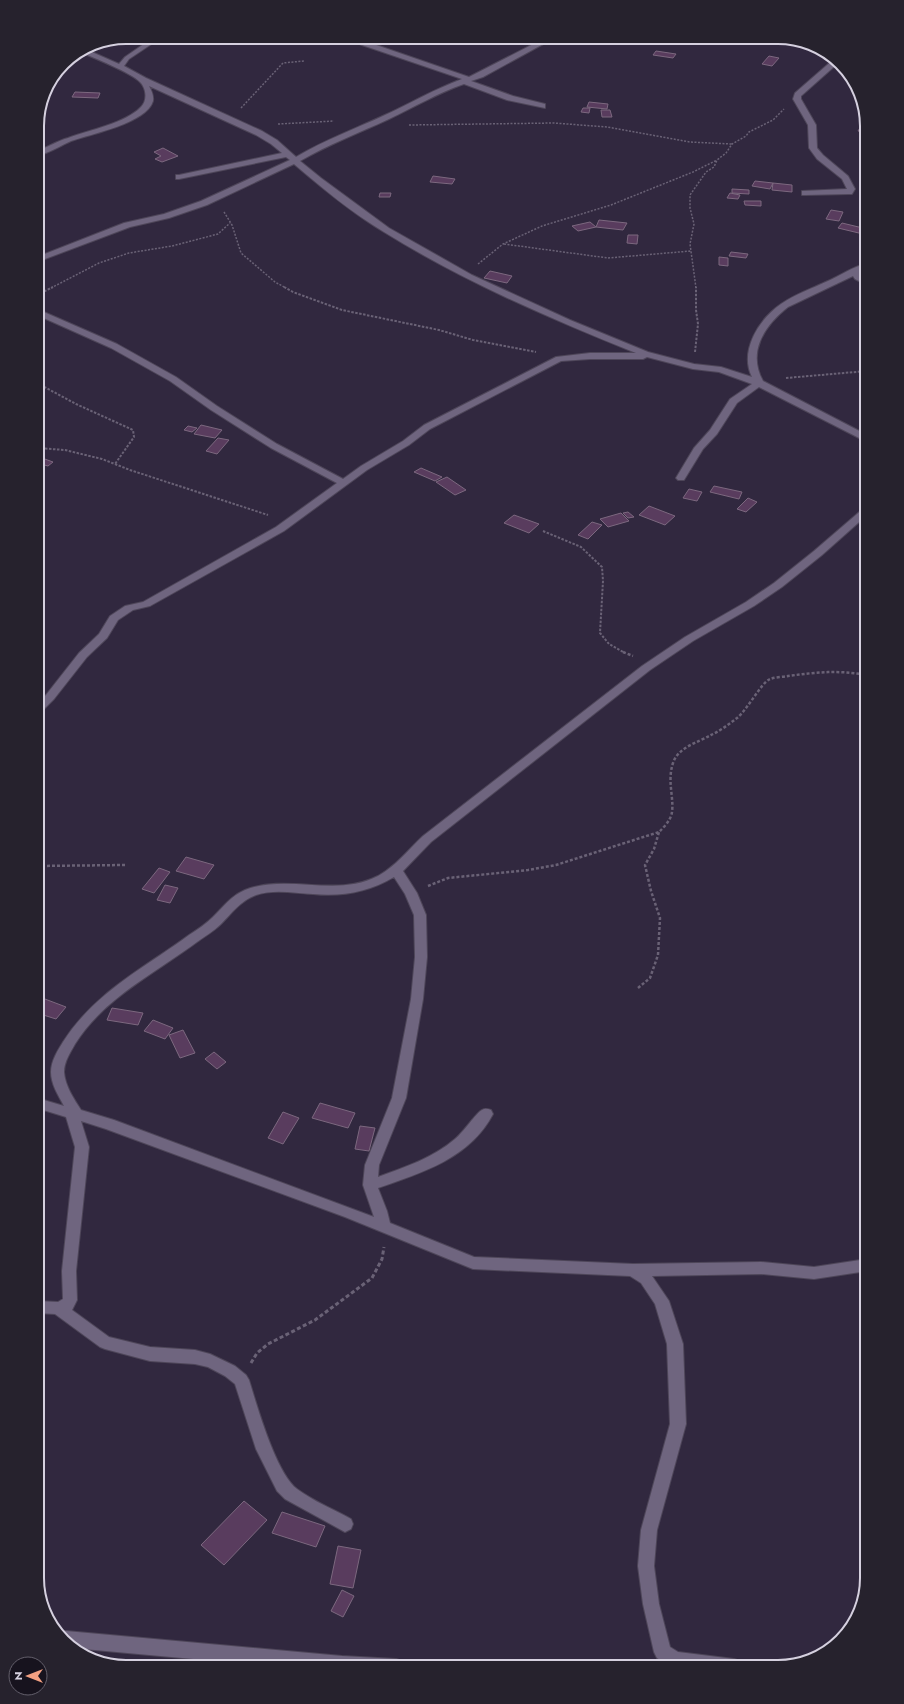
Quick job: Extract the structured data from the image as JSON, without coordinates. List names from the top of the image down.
{
  "north": "left"
}
